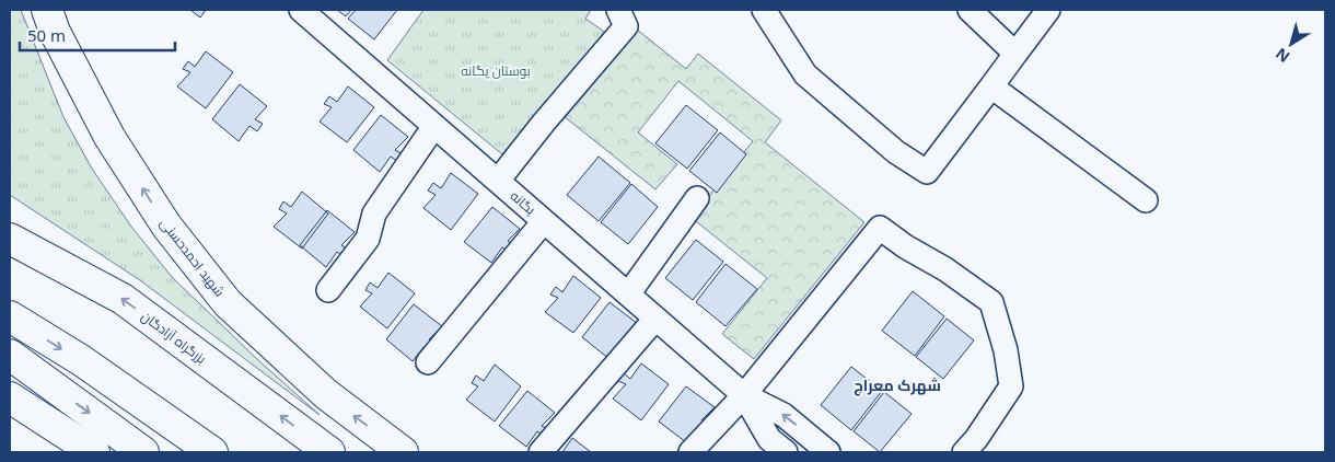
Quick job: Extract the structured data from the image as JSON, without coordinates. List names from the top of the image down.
{
  "streets": {
    "main road": ["شهید احمدحسنی", "بزرگراه آزادگان"],
    "street": ["یگانه"]
  },
  "districts": ["شهرک معراج"],
  "parks": ["بوستان یگانه"],
  "scale_bar": "50 m",
  "north": "bottom left"
}
